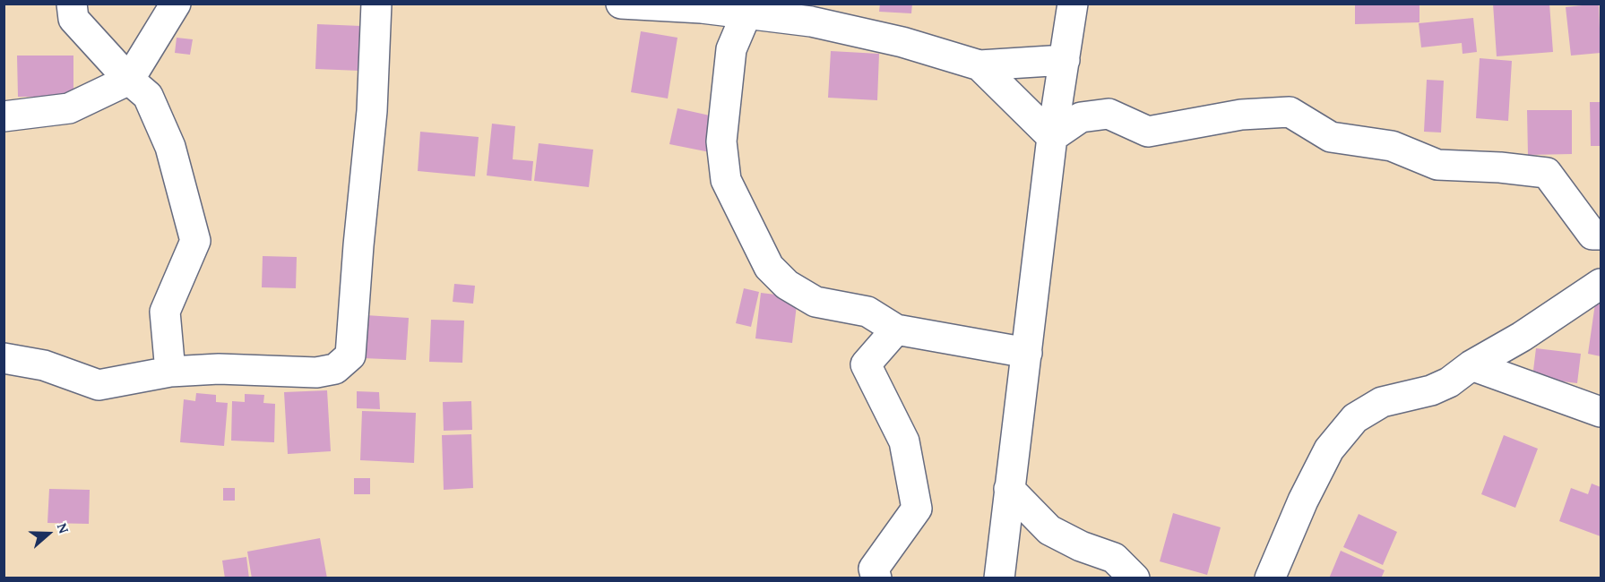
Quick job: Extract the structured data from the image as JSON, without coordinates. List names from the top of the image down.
{
  "north": "right"
}
